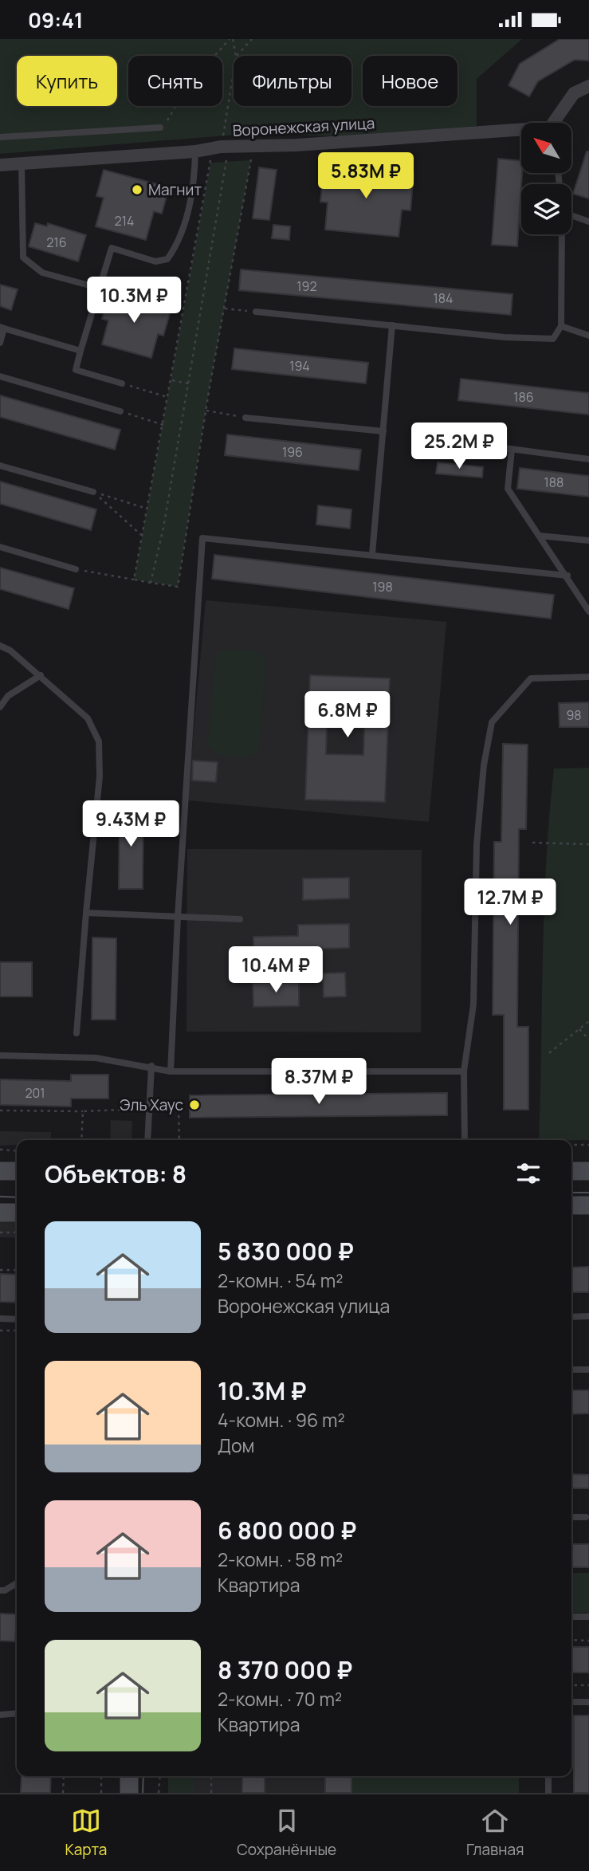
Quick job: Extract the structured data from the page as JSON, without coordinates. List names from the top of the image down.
{
  "streets": {
    "street": ["Воронежская улица"]
  },
  "places": ["Магнит", "Эль Хаус"],
  "house_numbers": [
    "214",
    "216",
    "192",
    "184",
    "194",
    "186",
    "196",
    "188",
    "198",
    "98",
    "201"
  ],
  "north": "top left",
  "page": {
    "status": "09:41",
    "chip": [
      "Купить",
      "Снять",
      "Фильтры",
      "Новое"
    ],
    "price": [
      "5.83M ₽",
      "10.3M ₽",
      "25.2M ₽",
      "6.8M ₽",
      "9.43M ₽",
      "12.7M ₽",
      "10.4M ₽",
      "8.37M ₽"
    ],
    "heading": "Объектов: 8",
    "list": [
      {
        "name": "5 830 000 ₽",
        "note": "2-комн. · 54 m² · Воронежская улица"
      },
      {
        "name": "10.3M ₽",
        "note": "4-комн. · 96 m² · Дом"
      },
      {
        "name": "6 800 000 ₽",
        "note": "2-комн. · 58 m² · Квартира"
      },
      {
        "name": "8 370 000 ₽",
        "note": "2-комн. · 70 m² · Квартира"
      }
    ],
    "tabs": ["Карта", "Сохранённые", "Главная"]
  }
}
